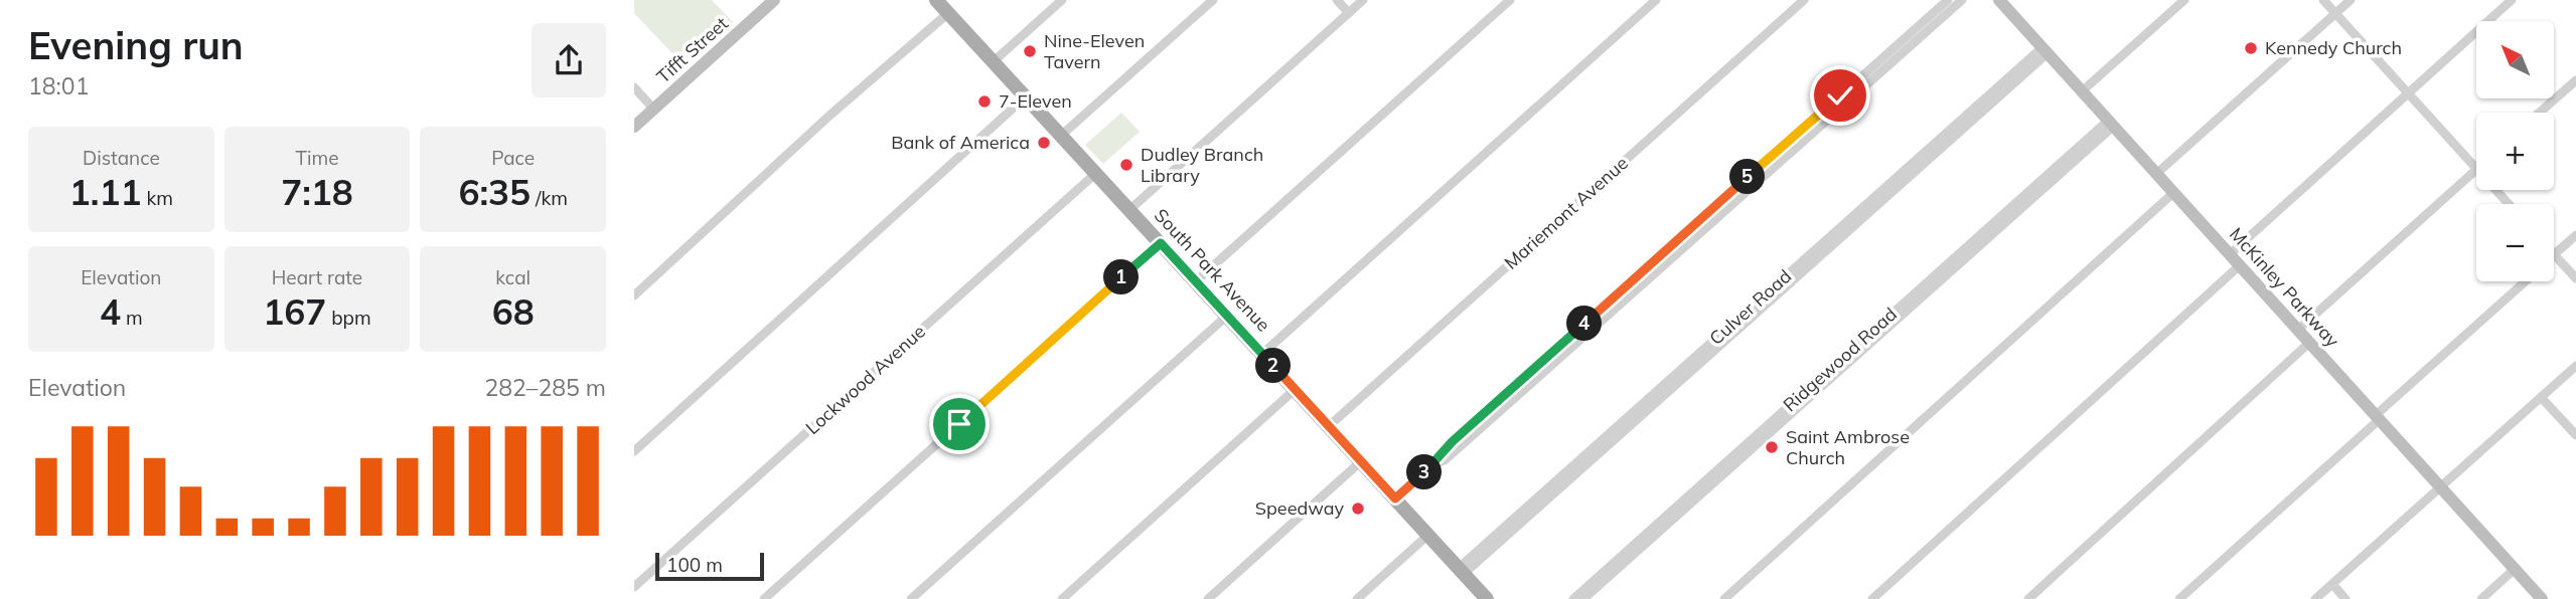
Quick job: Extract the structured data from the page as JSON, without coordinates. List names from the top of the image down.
{
  "streets": {
    "main road": ["South Park Avenue"],
    "street": [
      "Tifft Street",
      "Mariemont Avenue",
      "McKinley Parkway",
      "Culver Road",
      "Ridgewood Road",
      "Lockwood Avenue"
    ]
  },
  "crossings": [
    ["Mariemont Avenue", "South Park Avenue"],
    ["South Park Avenue", "Culver Road"],
    ["South Park Avenue", "Lockwood Avenue"],
    ["McKinley Parkway", "Culver Road"],
    ["McKinley Parkway", "Ridgewood Road"]
  ],
  "places": [
    "Kennedy Church",
    "Nine-Eleven Tavern",
    "7-Eleven",
    "Bank of America",
    "Dudley Branch Library",
    "Saint Ambrose Church",
    "Speedway"
  ],
  "scale_bar": "100 m",
  "north": "top left",
  "page": {
    "heading": ["Evening run", "18:01"],
    "map_buttons": ["+", "−"],
    "stats": [
      ["Distance", "1.11 km"],
      ["Time", "7:18"],
      ["Pace", "6:35 /km"],
      ["Elevation", "4 m"],
      ["Heart rate", "167 bpm"],
      ["kcal", "68"]
    ],
    "pins": [
      "5",
      "1",
      "4",
      "2",
      "3"
    ],
    "chart": ["Elevation", "282–285 m"],
    "scale": "100 m"
  }
}
